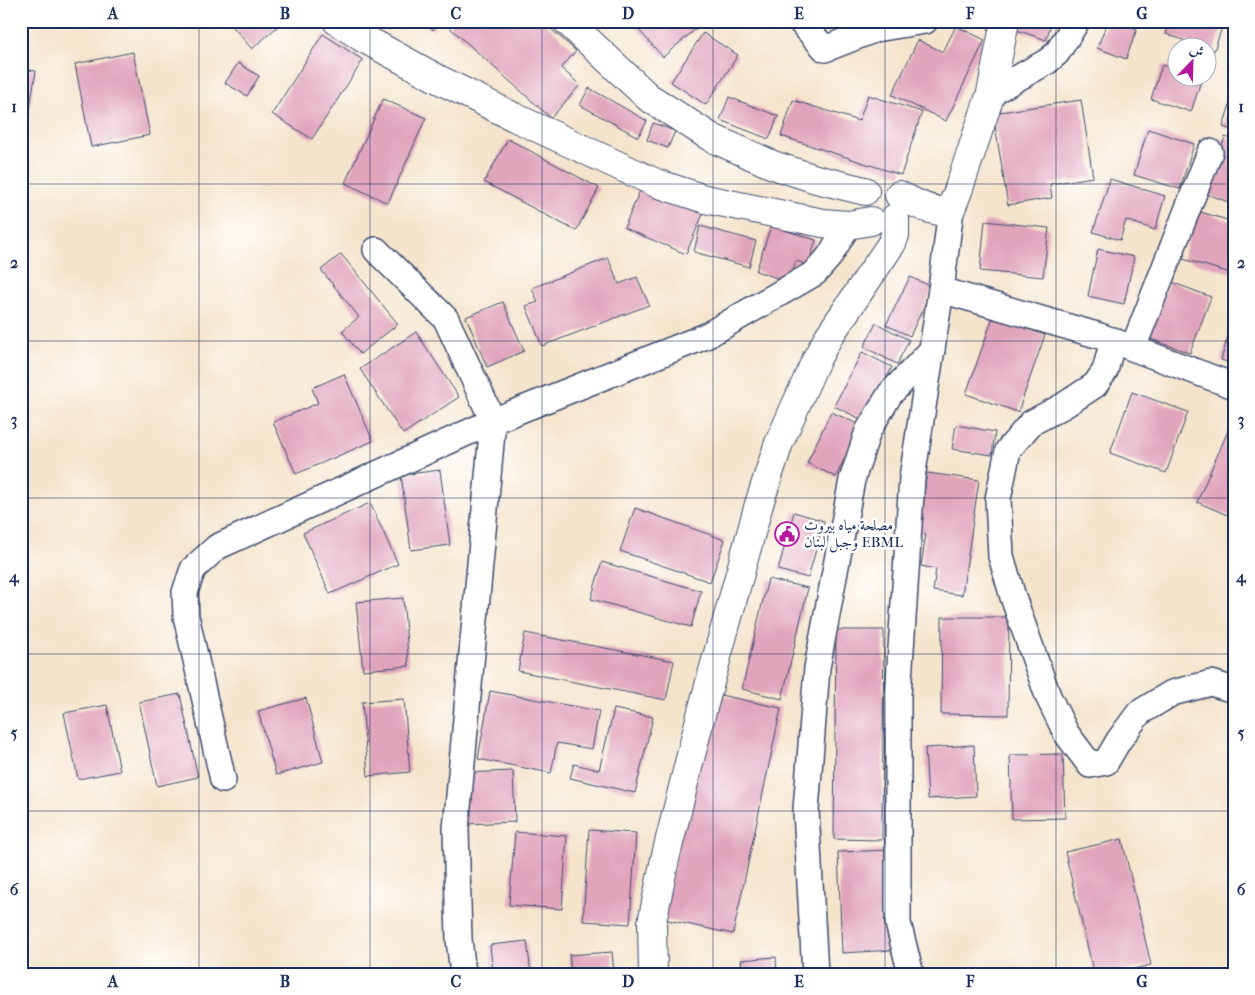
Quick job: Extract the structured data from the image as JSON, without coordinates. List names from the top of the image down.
{
  "places": {
    "public building": ["مصلحة مياه بيروت وجبل لبنان EBML"]
  },
  "north": "top right",
  "grid": {
    "columns": [
      "A",
      "B",
      "C",
      "D",
      "E",
      "F",
      "G"
    ],
    "rows": [
      "1",
      "2",
      "3",
      "4",
      "5",
      "6"
    ]
  }
}
